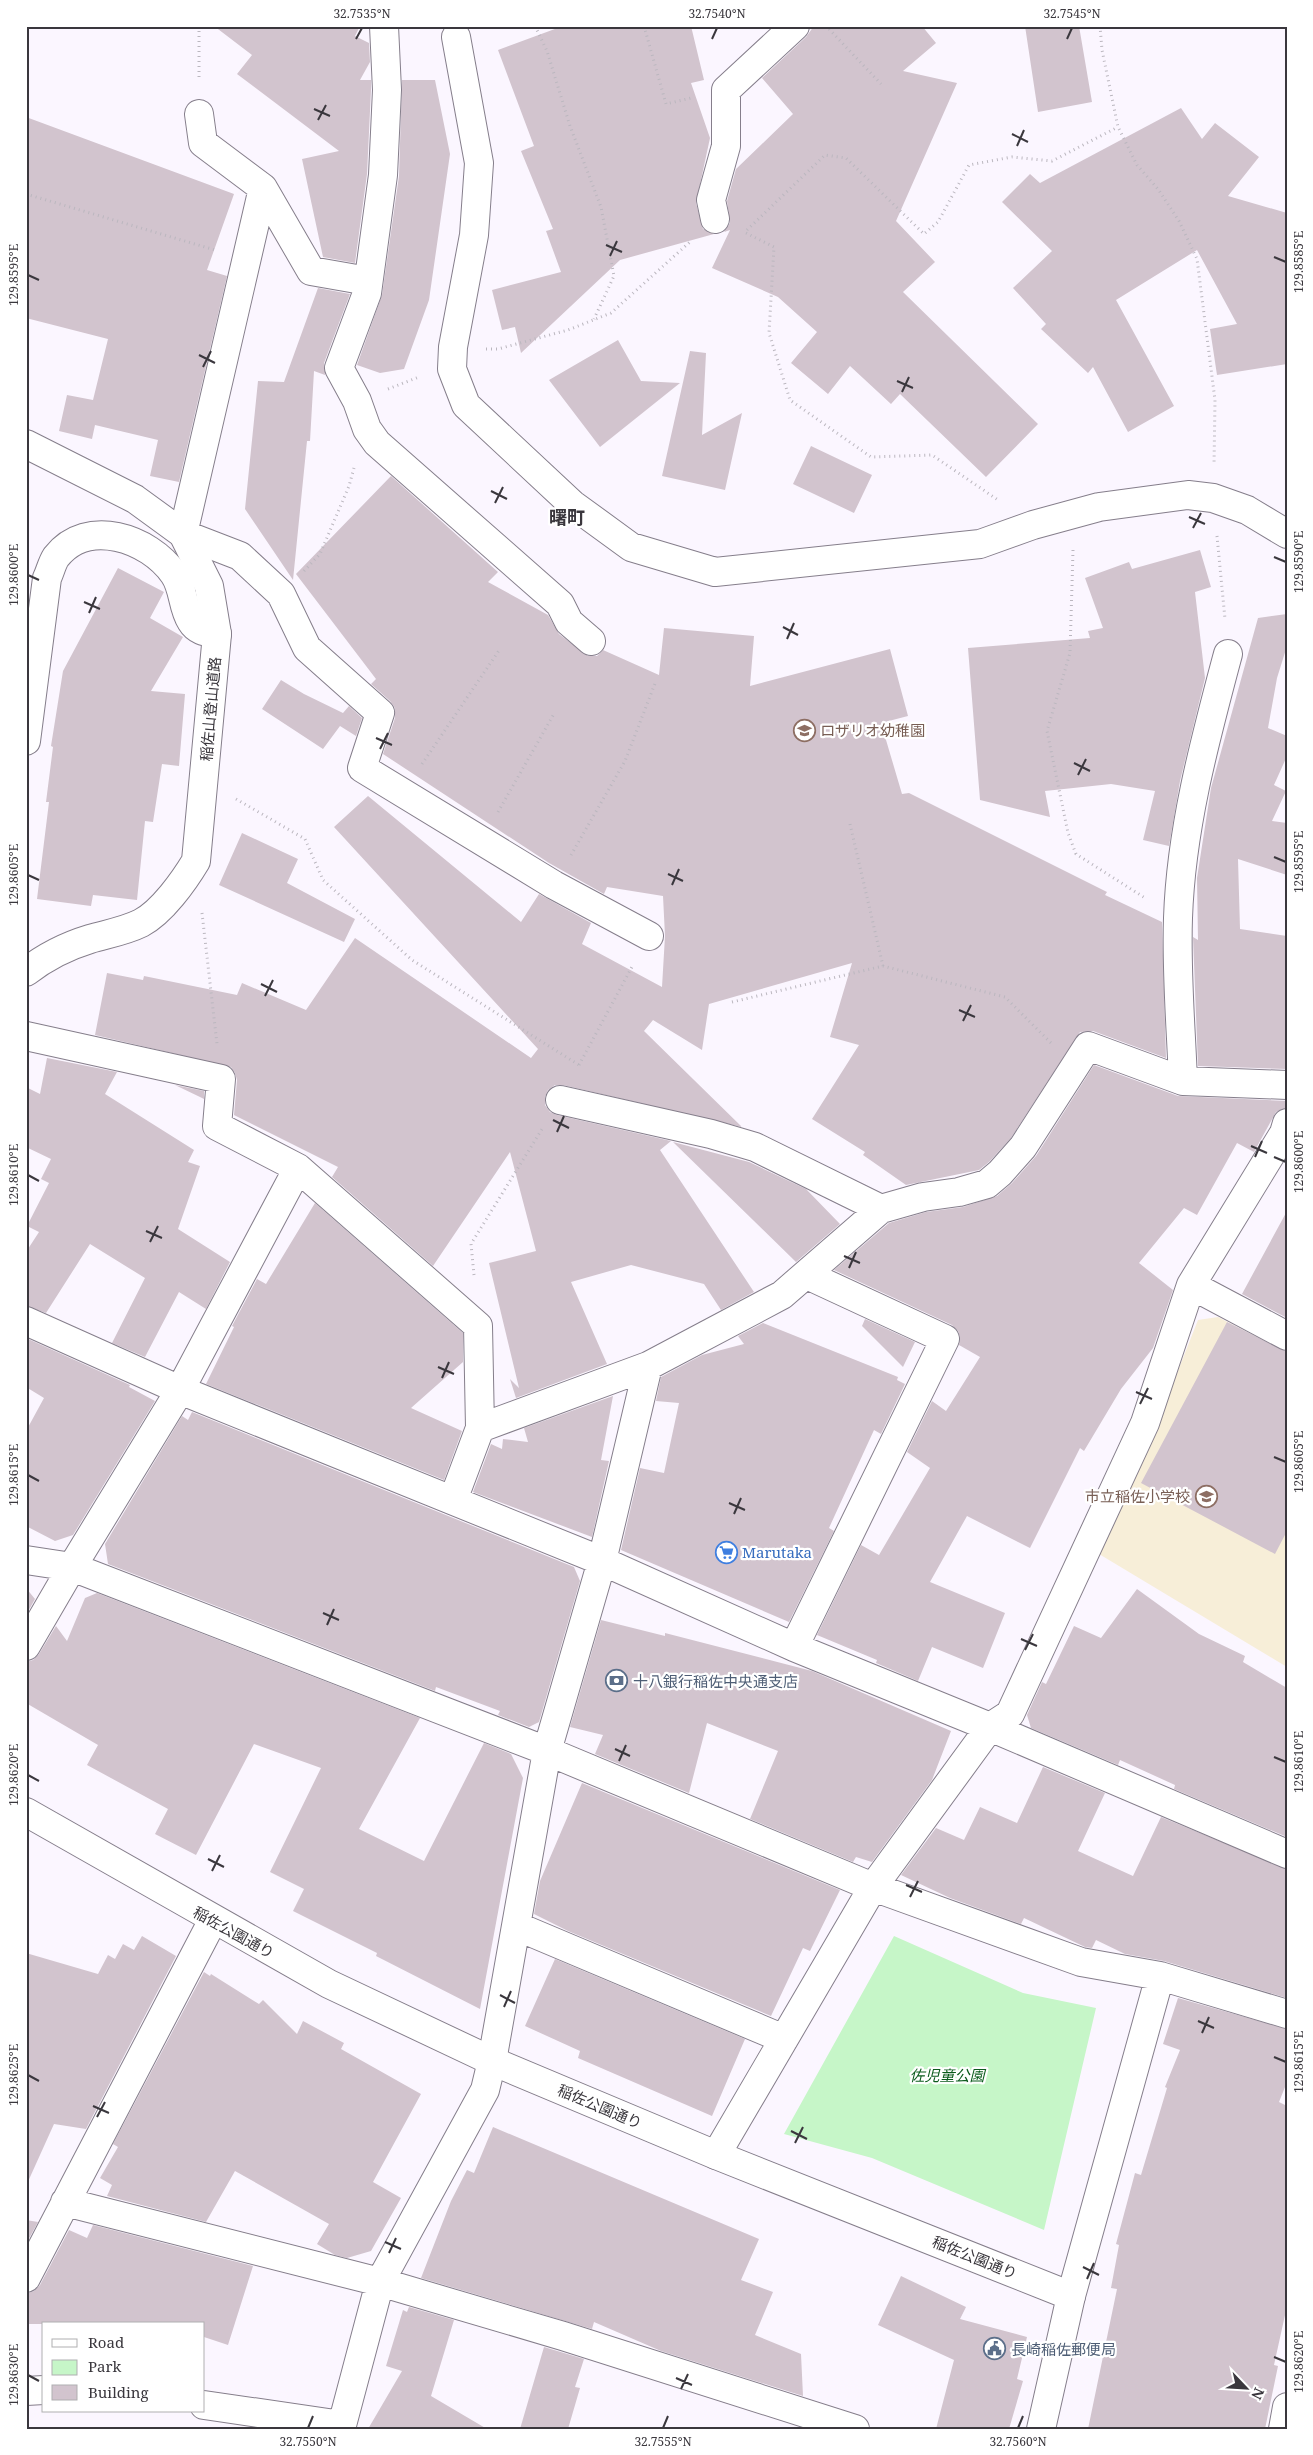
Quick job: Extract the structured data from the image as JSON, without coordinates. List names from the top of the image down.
{
  "streets": {
    "street": ["稲佐山登山道路", "稲佐公園通り"]
  },
  "districts": ["曙町"],
  "parks": ["佐児童公園"],
  "places": {
    "school or university": ["ロザリオ幼稚園", "市立稲佐小学校"],
    "supermarket": ["Marutaka"],
    "bank": ["十八銀行稲佐中央通支店"],
    "public building": ["長崎稲佐郵便局"]
  },
  "legend": ["Road", "Park", "Building"],
  "north": "bottom right",
  "coordinates": [
    "32.7535°N",
    "32.7540°N",
    "32.7545°N",
    "129.8585°E",
    "129.8595°E",
    "129.8590°E",
    "129.8600°E",
    "129.8605°E",
    "129.8610°E",
    "129.8615°E",
    "129.8620°E",
    "129.8625°E",
    "129.8630°E",
    "32.7550°N",
    "32.7555°N",
    "32.7560°N"
  ]
}
